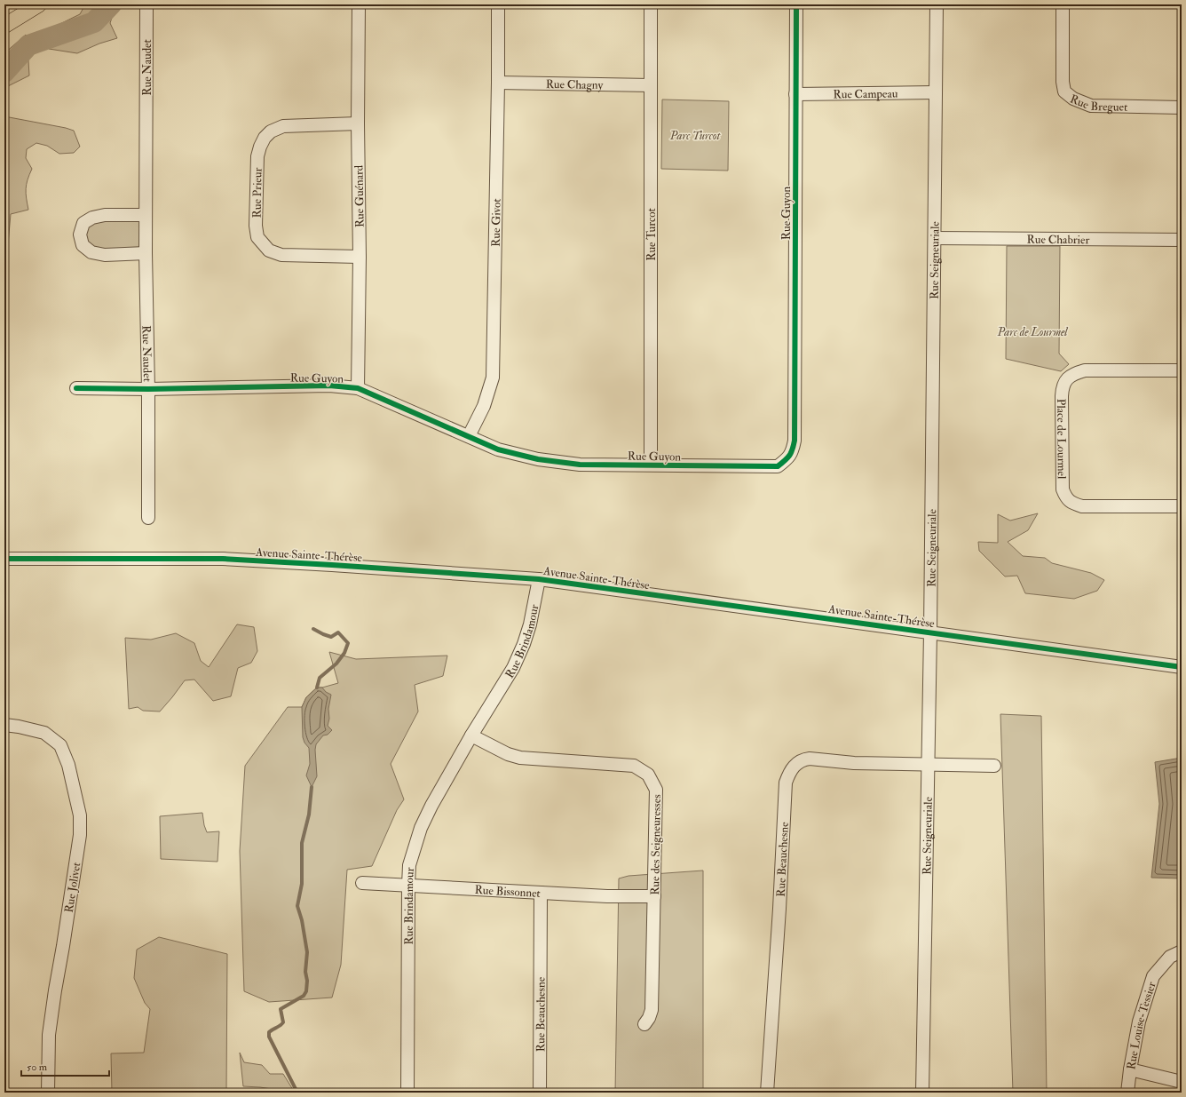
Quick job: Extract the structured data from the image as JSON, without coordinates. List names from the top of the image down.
{
  "streets": {
    "street": [
      "Rue Naudet",
      "Rue Chagny",
      "Rue Campeau",
      "Rue Breguet",
      "Rue Prieur",
      "Rue Guénard",
      "Rue Guyon",
      "Rue Givot",
      "Rue Turcot",
      "Rue Chabrier",
      "Rue Seigneuriale",
      "Place de Lourmel",
      "Avenue Sainte-Thérèse",
      "Rue Brindamour",
      "Rue des Seigneuresses",
      "Rue Beauchesne",
      "Rue Jolivet",
      "Rue Bissonnet",
      "Rue Louise-Tessier"
    ]
  },
  "crossings": [
    ["Rue Naudet", "Rue Guyon"],
    ["Rue Chagny", "Rue Givot"],
    ["Rue Chagny", "Rue Turcot"],
    ["Rue Campeau", "Rue Guyon"],
    ["Rue Campeau", "Rue Seigneuriale"],
    ["Rue Prieur", "Rue Guénard"],
    ["Rue Guénard", "Rue Guyon"],
    ["Rue Guyon", "Rue Givot"],
    ["Rue Guyon", "Rue Turcot"],
    ["Rue Chabrier", "Rue Seigneuriale"],
    ["Rue Seigneuriale", "Avenue Sainte-Thérèse"],
    ["Rue Seigneuriale", "Rue Beauchesne"],
    ["Avenue Sainte-Thérèse", "Rue Brindamour"],
    ["Rue Brindamour", "Rue des Seigneuresses"],
    ["Rue Brindamour", "Rue Bissonnet"],
    ["Rue des Seigneuresses", "Rue Bissonnet"],
    ["Rue Beauchesne", "Rue Bissonnet"]
  ],
  "parks": ["Parc Turcot", "Parc de Lourmel"],
  "scale_bar": "50 m"
}
